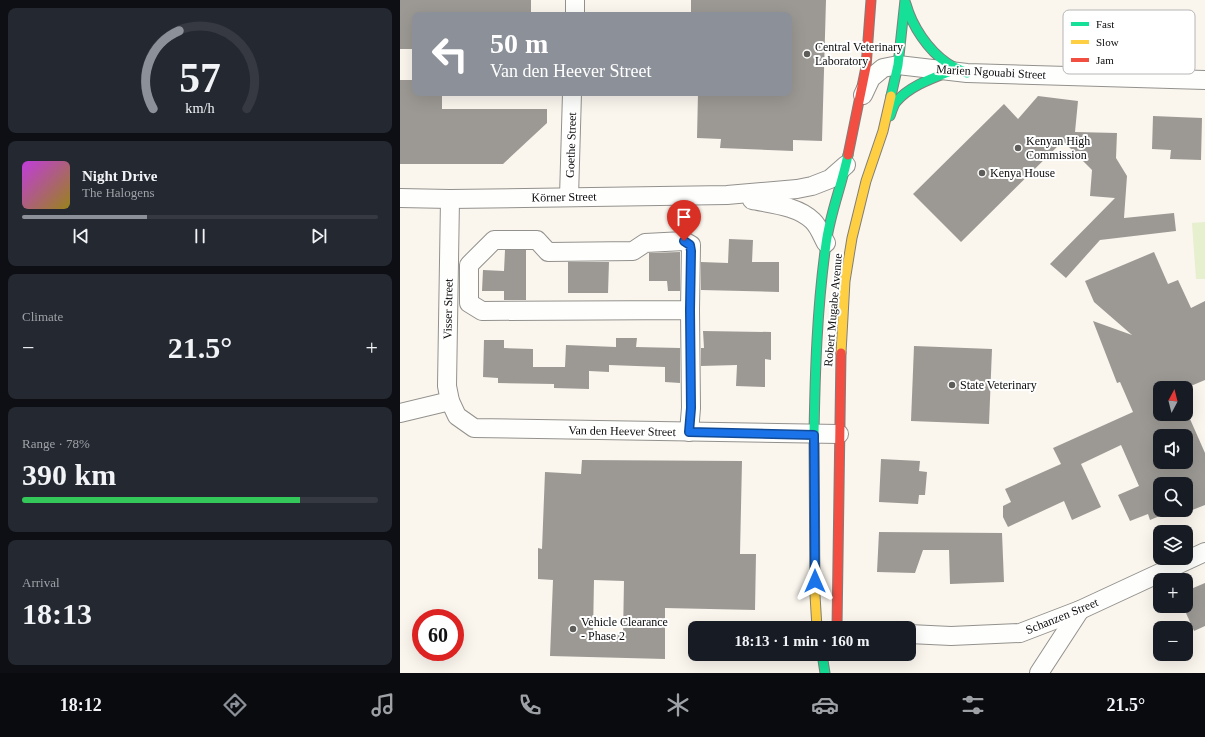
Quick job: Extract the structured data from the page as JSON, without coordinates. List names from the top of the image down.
{
  "streets": {
    "main road": ["Robert Mugabe Avenue"],
    "street": [
      "Marien Ngouabi Street",
      "Goethe Street",
      "Körner Street",
      "Visser Street",
      "Van den Heever Street",
      "Schanzen Street"
    ]
  },
  "crossings": [
    ["Marien Ngouabi Street", "Robert Mugabe Avenue"],
    ["Goethe Street", "Körner Street"],
    ["Körner Street", "Visser Street"],
    ["Körner Street", "Robert Mugabe Avenue"],
    ["Visser Street", "Van den Heever Street"],
    ["Robert Mugabe Avenue", "Van den Heever Street"]
  ],
  "places": [
    "Central Veterinary Laboratory",
    "Kenyan High Commission",
    "Kenya House",
    "State Veterinary",
    "Vehicle Clearance - Phase 2"
  ],
  "legend": ["Fast", "Slow", "Jam"],
  "north": "top",
  "page": {
    "turn": ["50 m", "Van den Heever Street"],
    "song": ["Night Drive", "The Halogens"],
    "tile": [
      "Climate",
      ["Range · 78%", "390 km"],
      ["Arrival", "18:13"]
    ],
    "heat": ["−", "21.5°", "+"],
    "map_buttons": ["+", "−"],
    "limit": "60",
    "trip": "18:13 · 1 min · 160 m",
    "tabs": ["18:12", "21.5°"],
    "gauge": ["57", "km/h"]
  }
}
